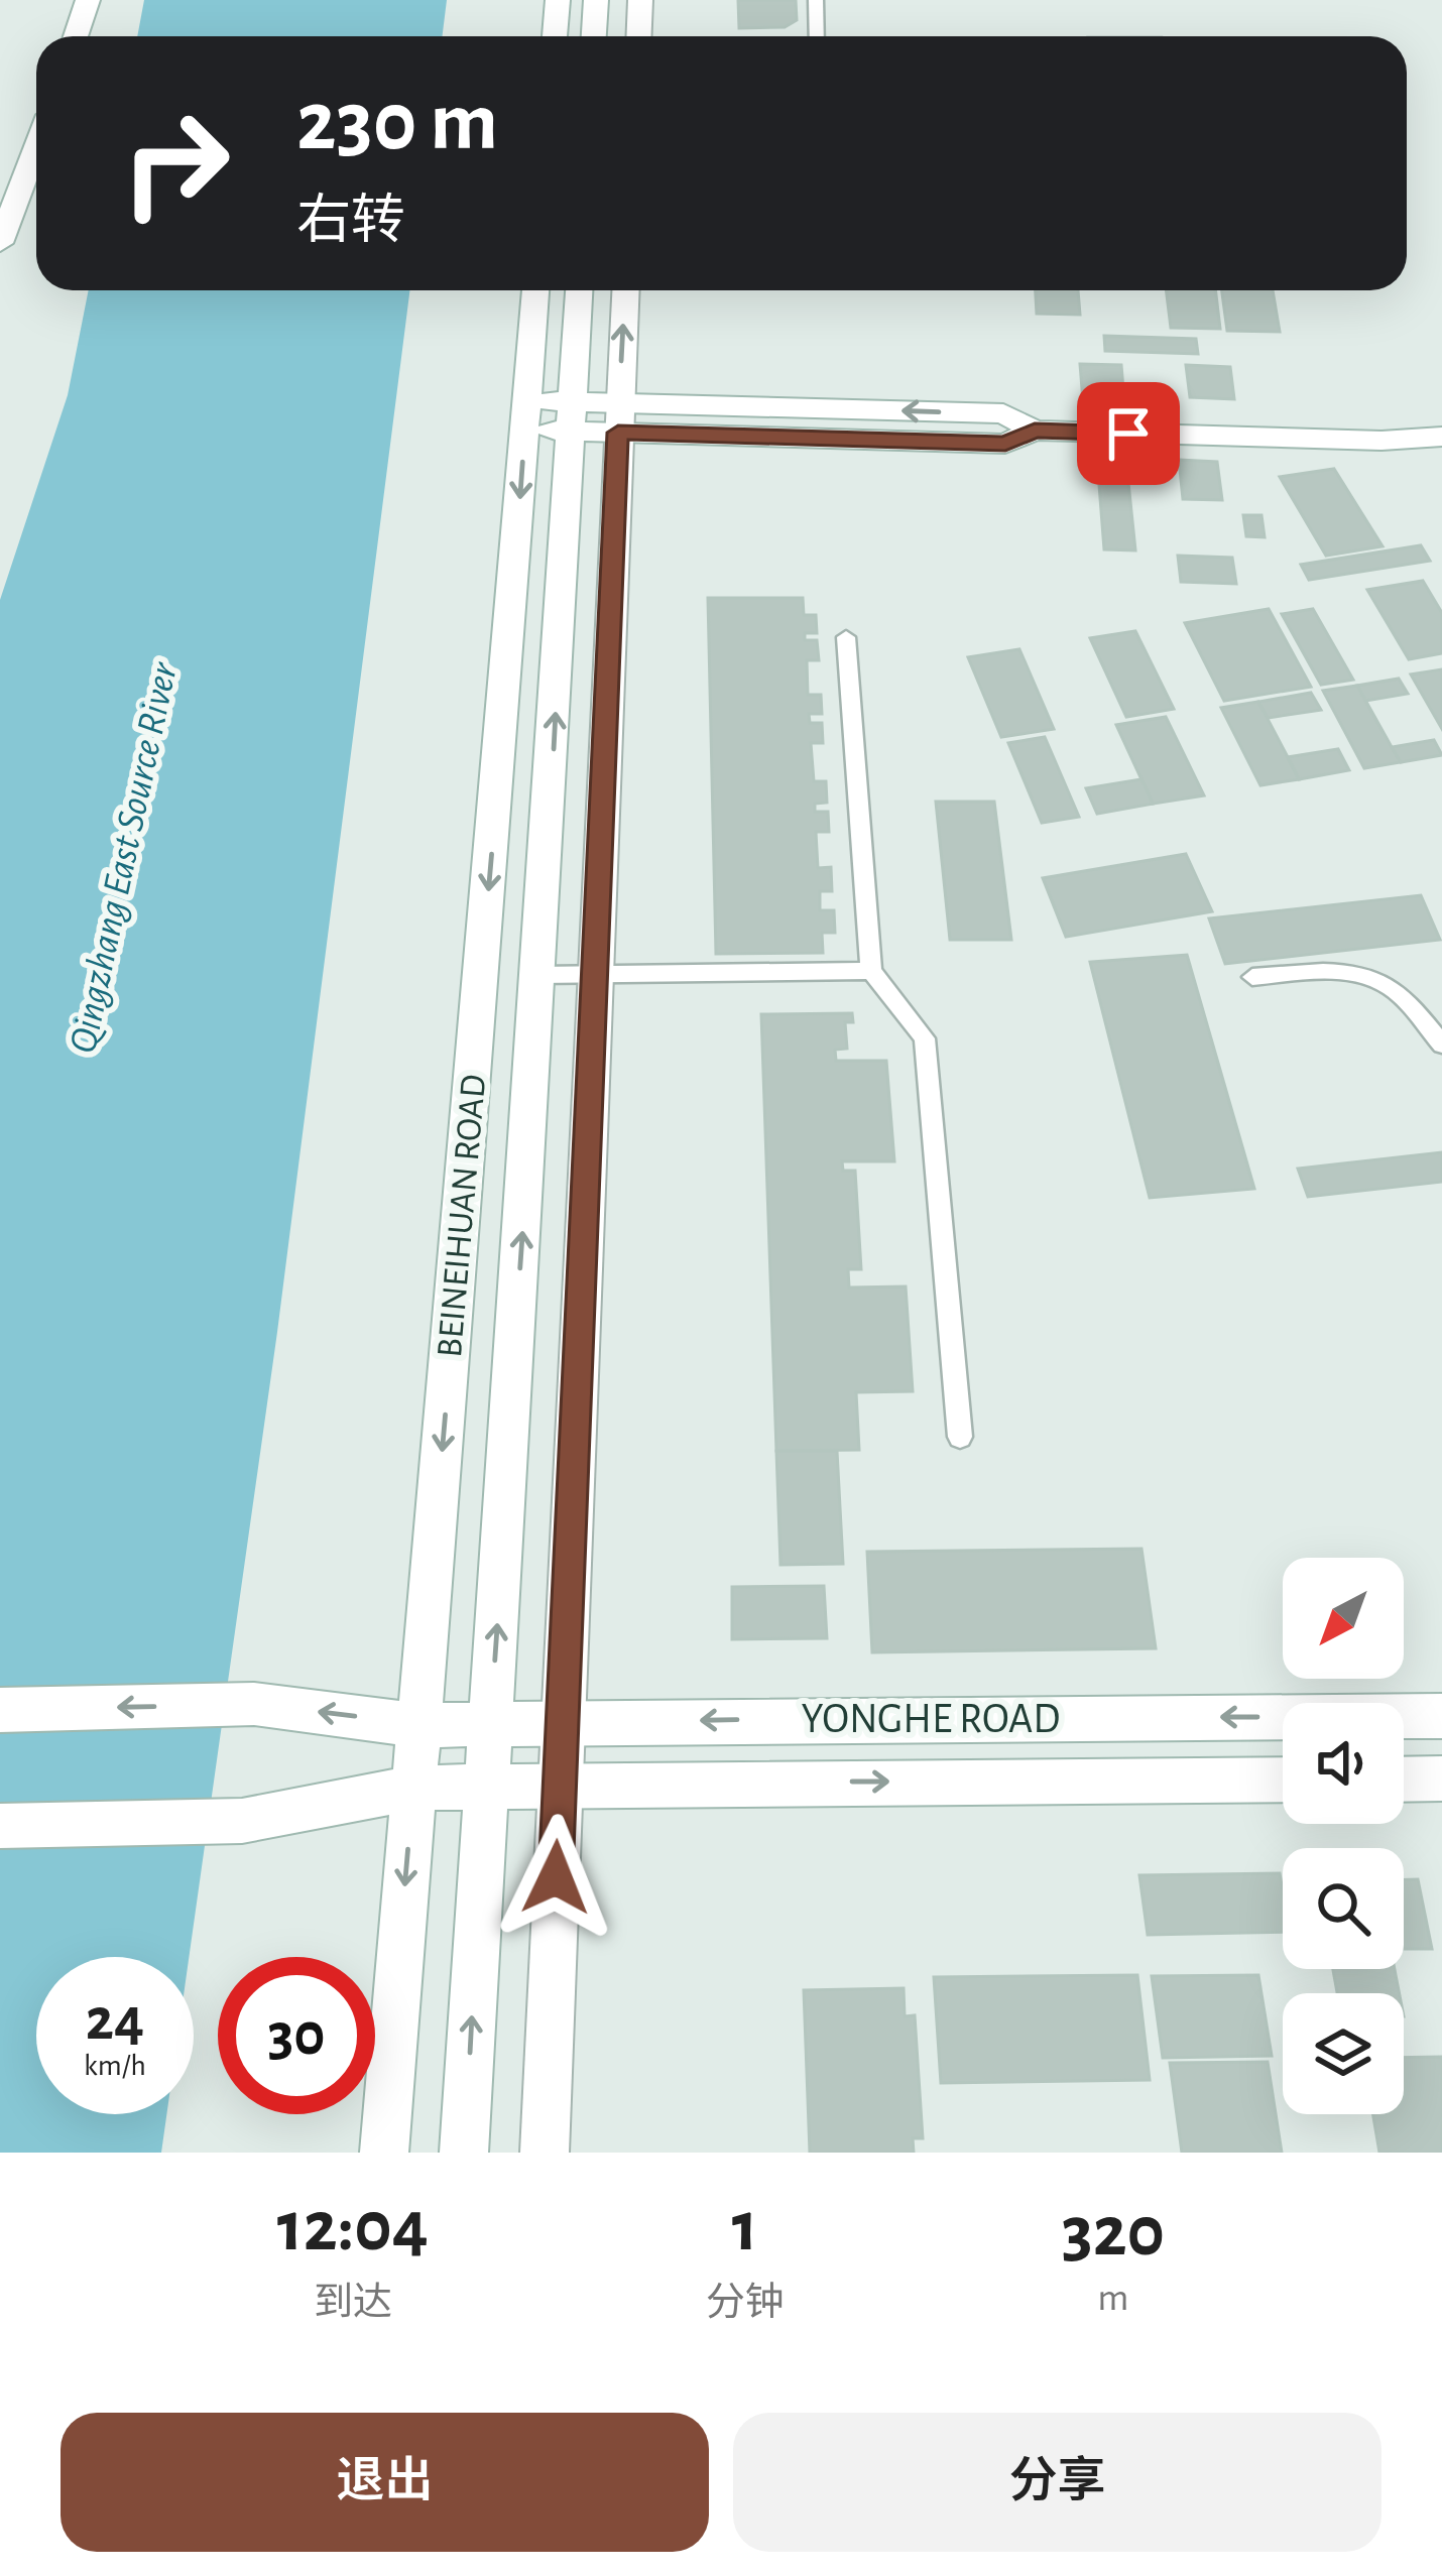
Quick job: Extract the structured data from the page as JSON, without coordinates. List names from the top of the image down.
{
  "streets": {
    "main road": ["BEINEIHUAN ROAD", "YONGHE ROAD"]
  },
  "crossings": [
    ["BEINEIHUAN ROAD", "YONGHE ROAD"]
  ],
  "water": ["Qingzhang East Source River"],
  "north": "bottom left",
  "page": {
    "turn": ["230 m", "右转"],
    "speed": "24 km/h",
    "limit": "30",
    "eta": [
      "12:04",
      "到达",
      "1",
      "分钟",
      "320",
      "m"
    ],
    "buttons": ["退出", "分享"]
  }
}
